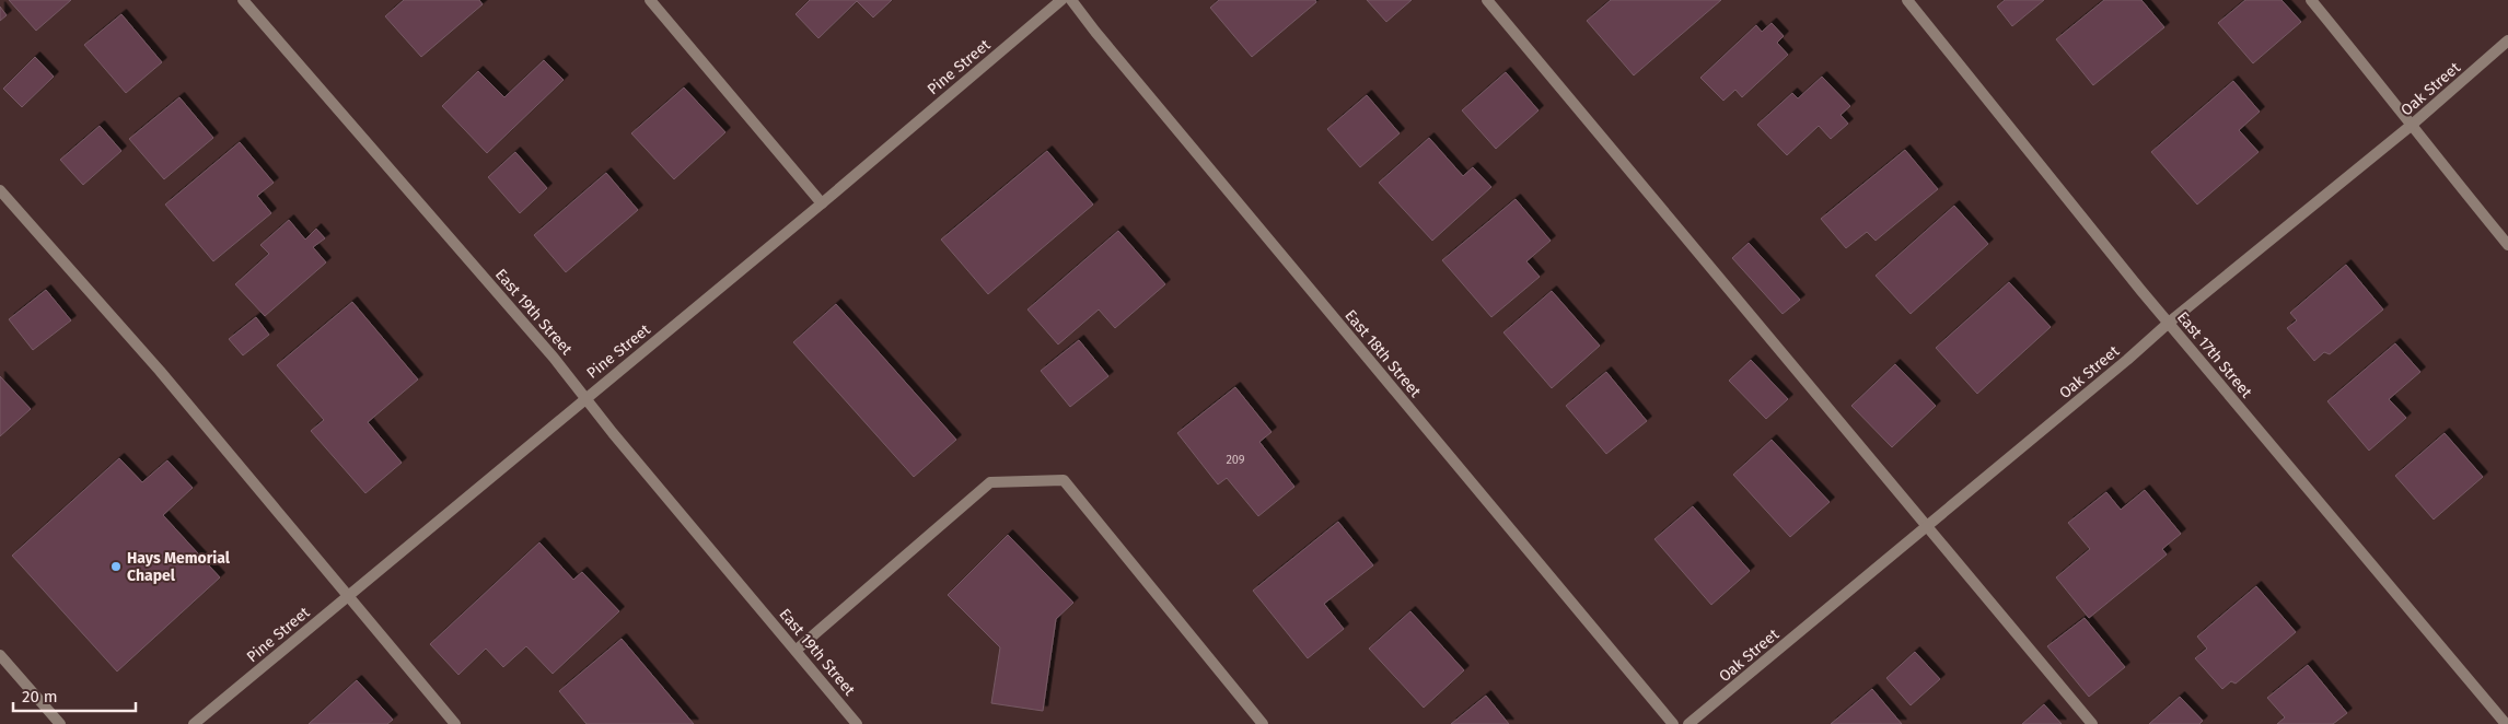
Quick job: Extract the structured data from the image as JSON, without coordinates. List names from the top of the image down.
{
  "streets": {
    "street": [
      "Pine Street",
      "Oak Street",
      "East 19th Street",
      "East 18th Street",
      "East 17th Street"
    ]
  },
  "crossings": [
    ["Pine Street", "East 19th Street"],
    ["Oak Street", "East 17th Street"]
  ],
  "places": ["Hays Memorial Chapel"],
  "house_numbers": ["209"],
  "scale_bar": "20 m"
}
